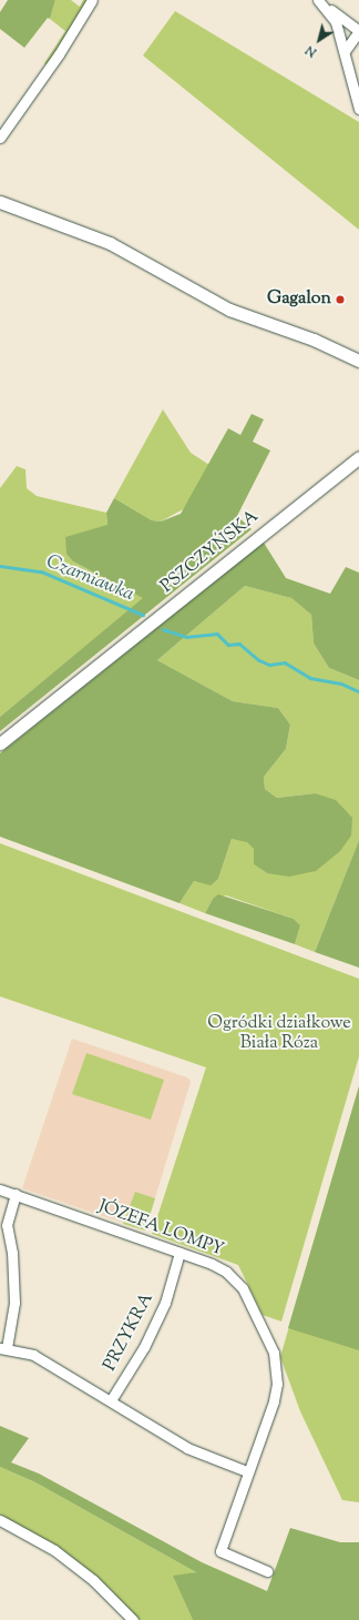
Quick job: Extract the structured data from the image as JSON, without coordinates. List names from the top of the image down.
{
  "streets": {
    "street": ["PSZCZYŃSKA", "JÓZEFA LOMPY", "PRZYKRA"]
  },
  "crossings": [
    ["JÓZEFA LOMPY", "PRZYKRA"]
  ],
  "water": ["Czarniawka"],
  "parks": ["Ogródki działkowe Biała Róza"],
  "places": ["Gagalon"],
  "north": "bottom left"
}
